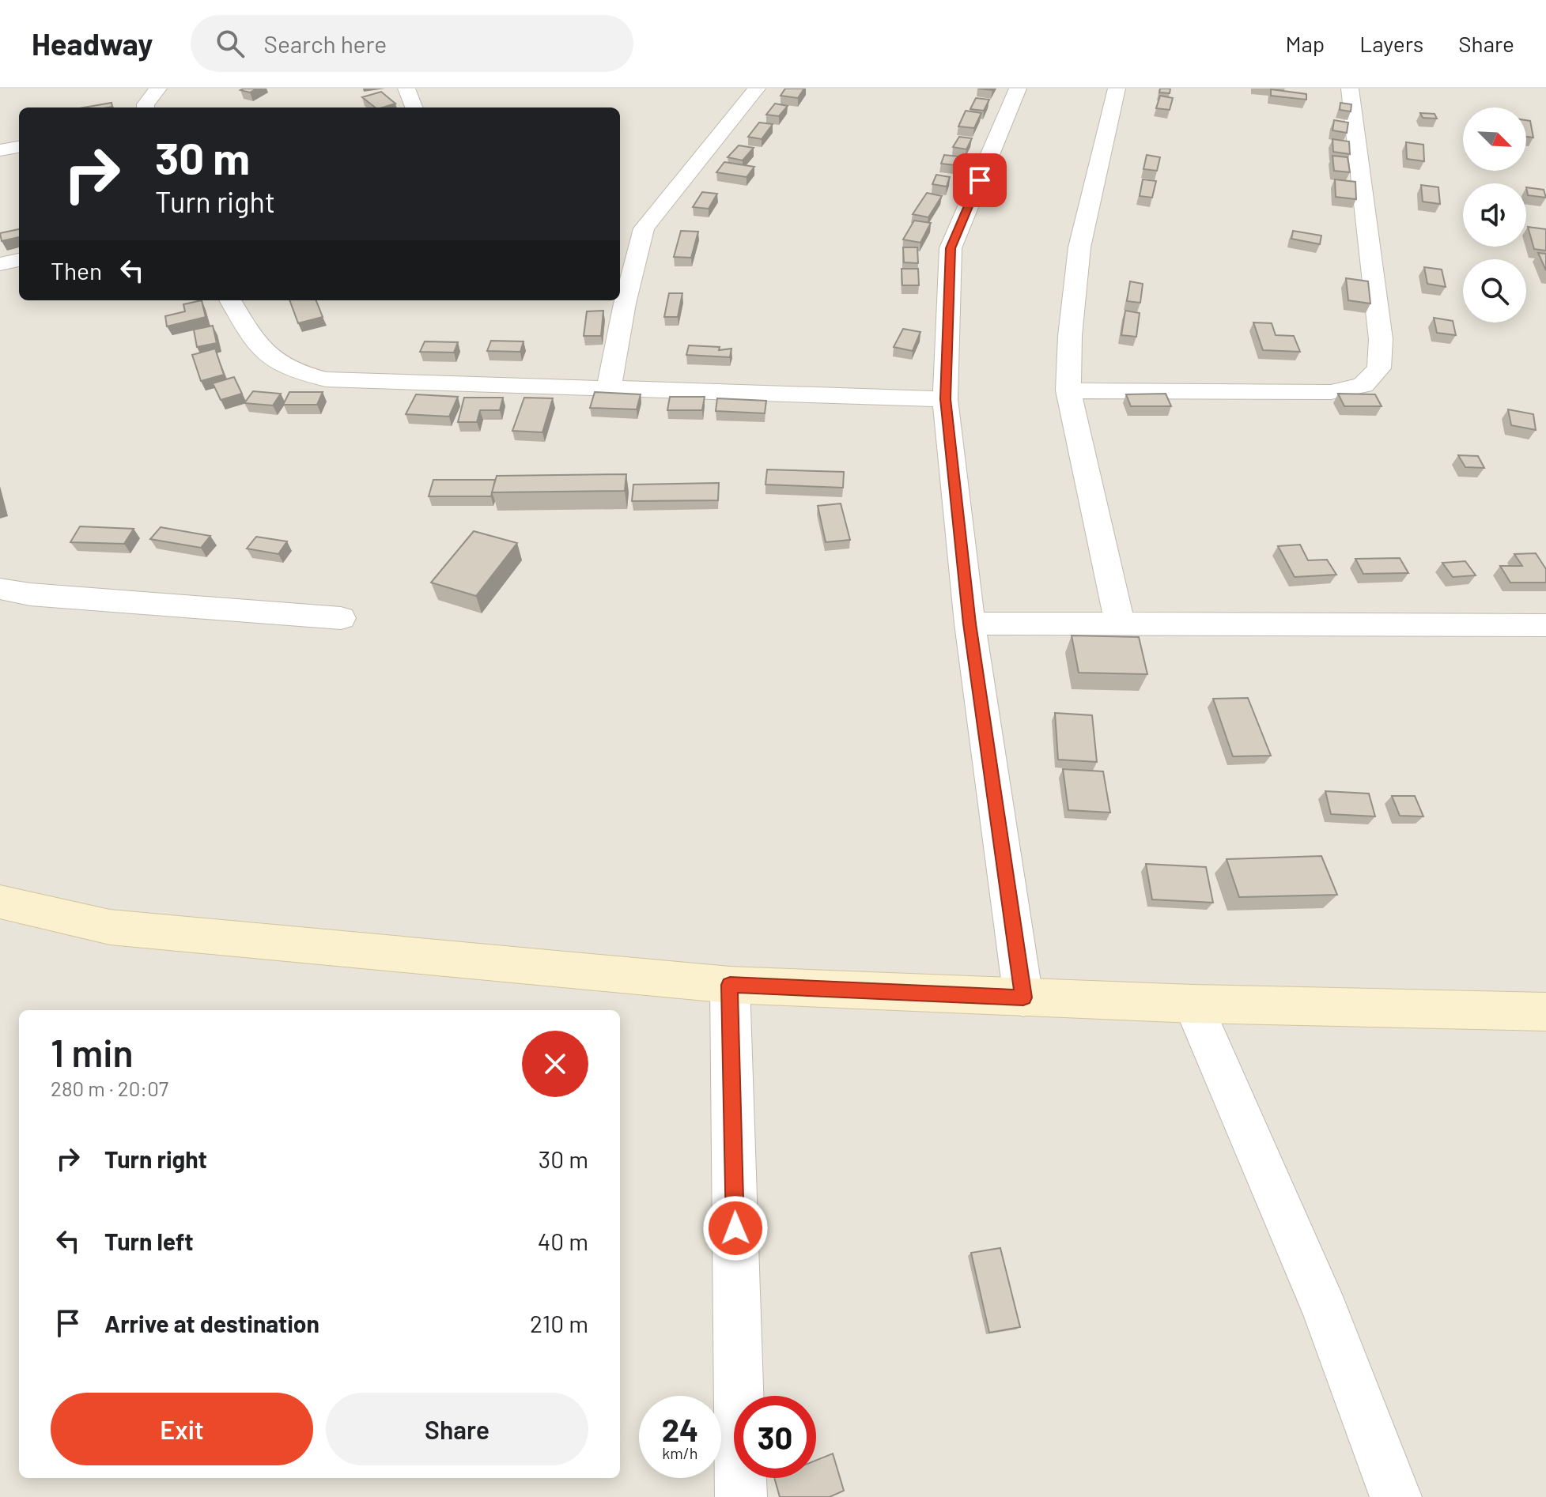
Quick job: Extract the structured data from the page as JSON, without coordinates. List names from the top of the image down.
{
  "north": "bottom right",
  "page": {
    "header": "Headway",
    "search": "Search here",
    "nav": ["Map", "Layers", "Share"],
    "turn": ["30 m", "Turn right"],
    "then": "Then",
    "heading": ["1 min", "280 m · 20:07"],
    "list": [
      {
        "name": "Turn right",
        "value": "30 m"
      },
      {
        "name": "Turn left",
        "value": "40 m"
      },
      {
        "name": "Arrive at destination",
        "value": "210 m"
      }
    ],
    "buttons": ["Exit", "Share"],
    "speed": "24 km/h",
    "limit": "30"
  }
}
